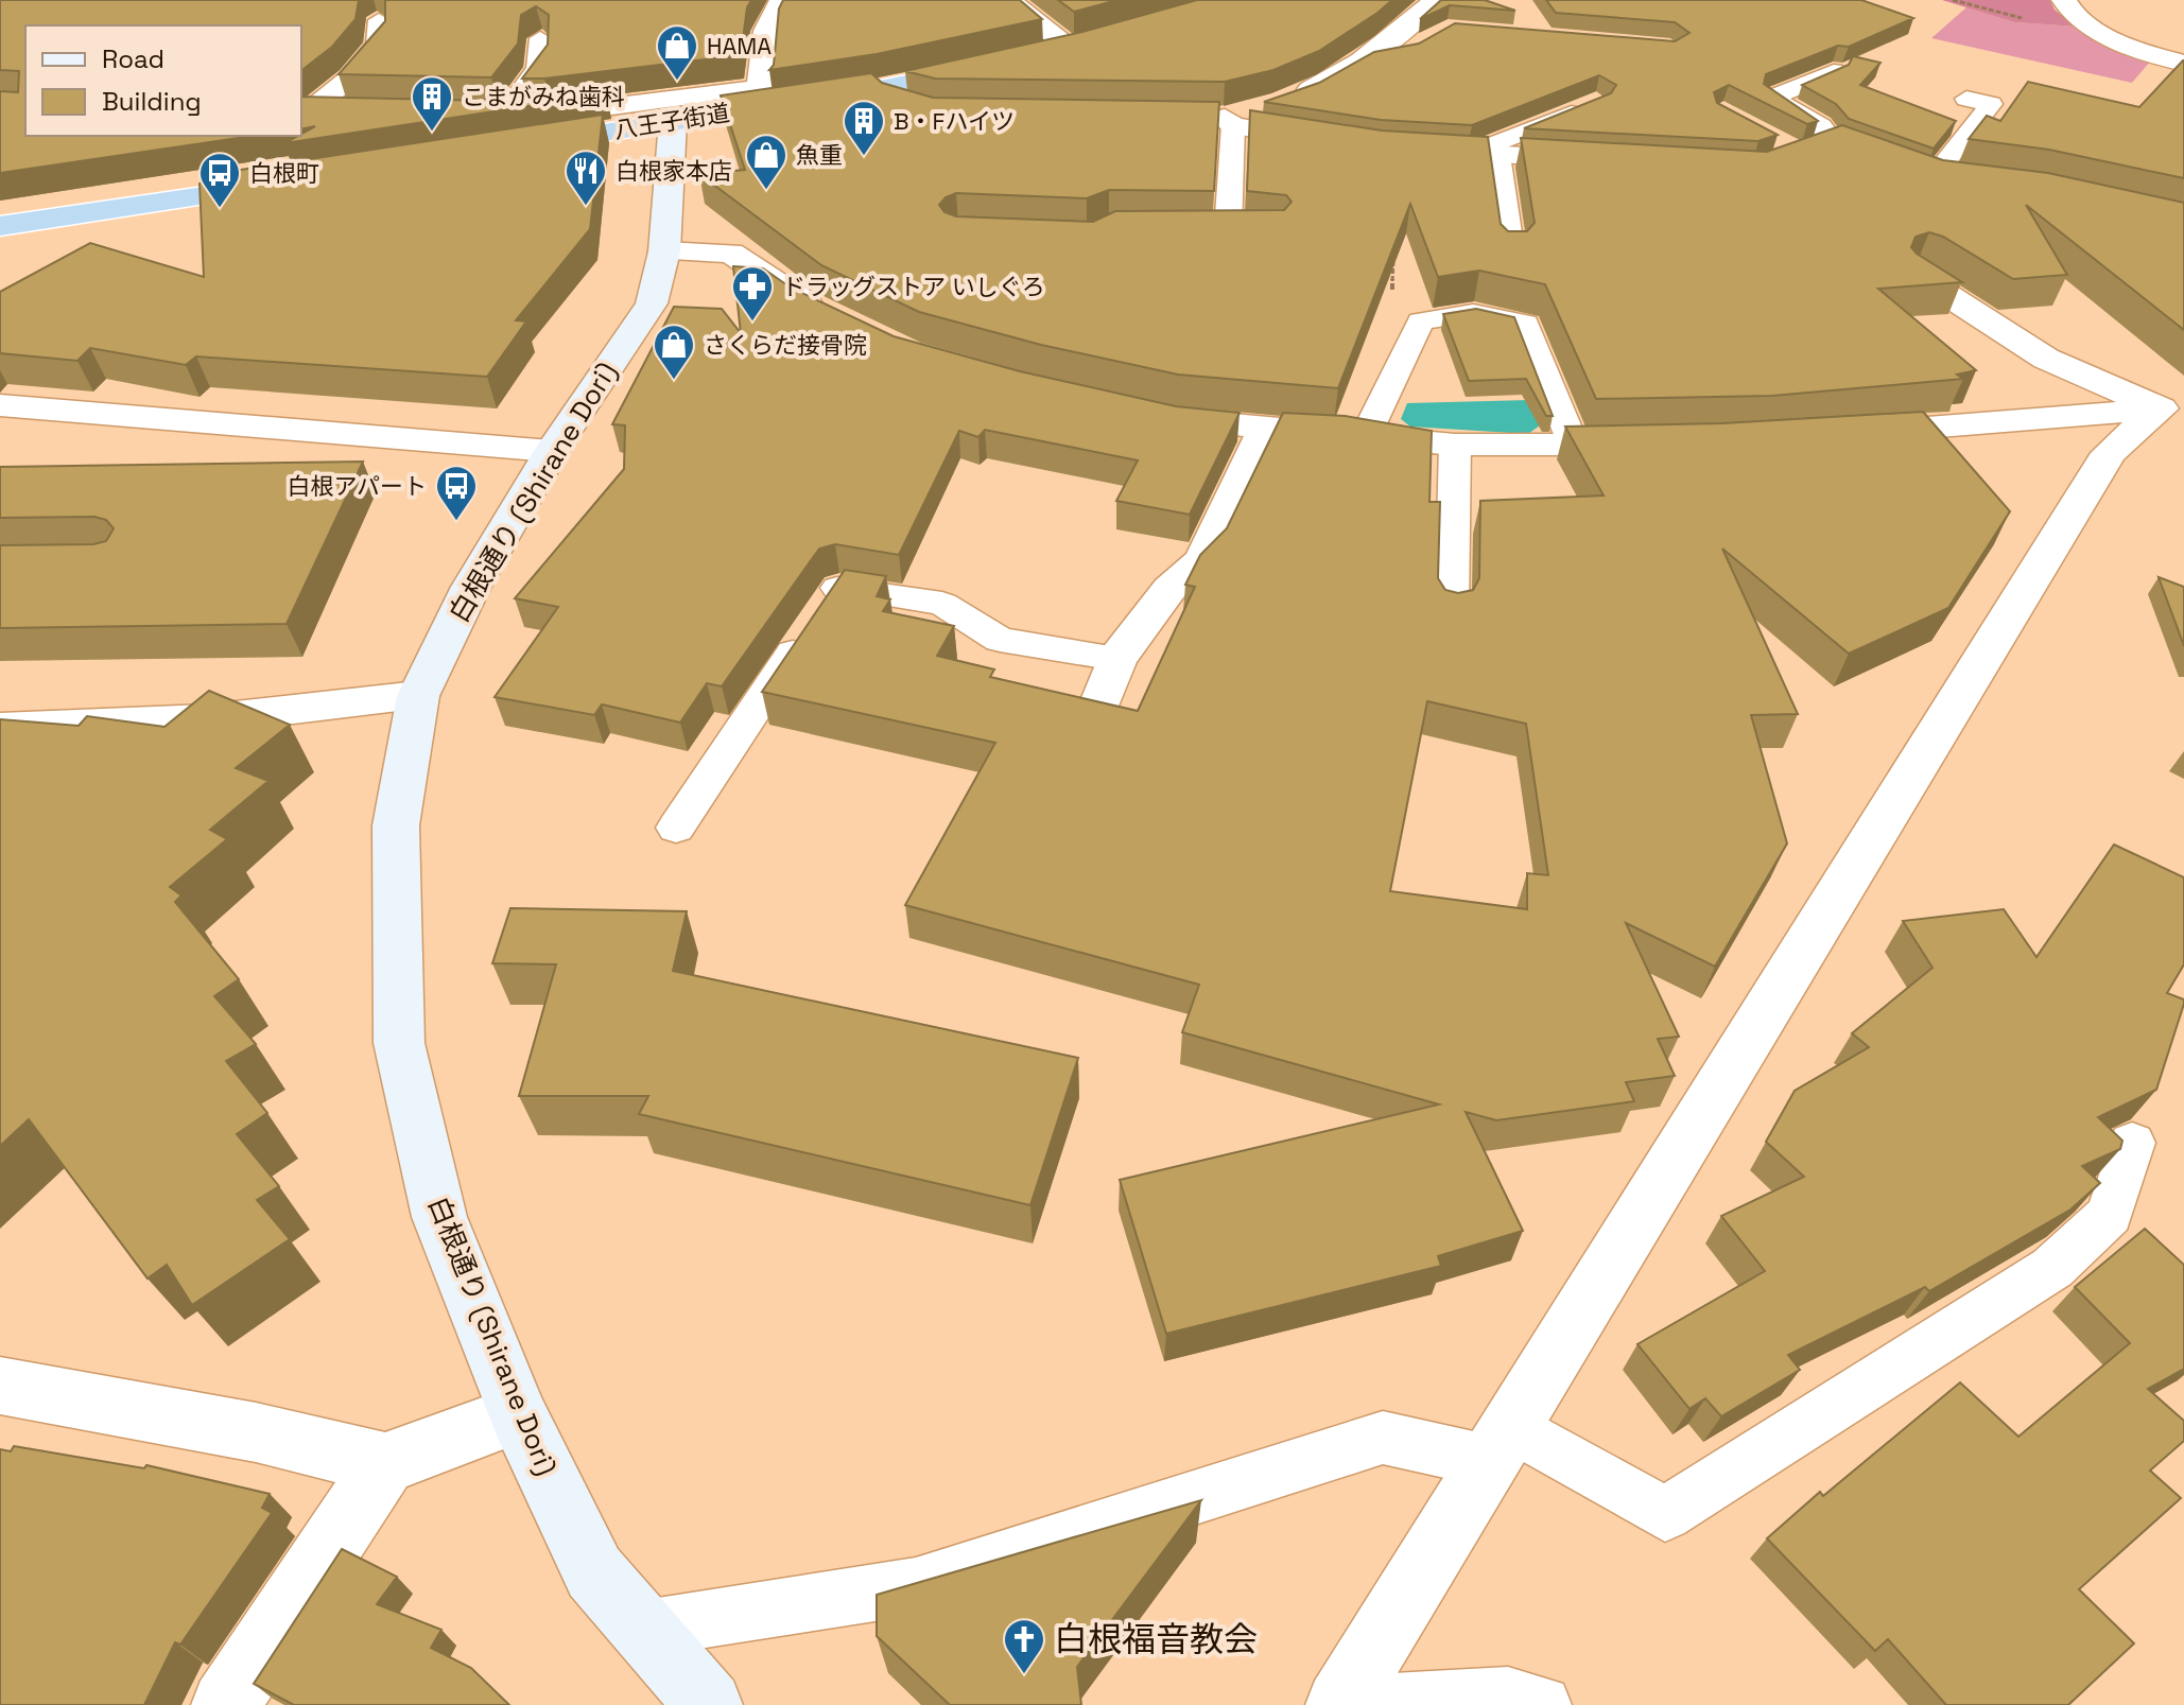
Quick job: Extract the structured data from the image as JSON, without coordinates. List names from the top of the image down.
{
  "streets": {
    "highway": ["八王子街道"],
    "street": ["白根通り (Shirane Dori)"]
  },
  "crossings": [
    ["八王子街道", "白根通り (Shirane Dori)"]
  ],
  "places": {
    "shop": ["HAMA", "魚重", "さくらだ接骨院"],
    "building": ["こまがみね歯科", "B・Fハイツ"],
    "restaurant": ["白根家本店"],
    "bus stop": ["白根町", "白根アパート"],
    "pharmacy": ["ドラッグストア いしぐろ"],
    "church": ["白根福音教会"]
  },
  "legend": ["Road", "Building"]
}
